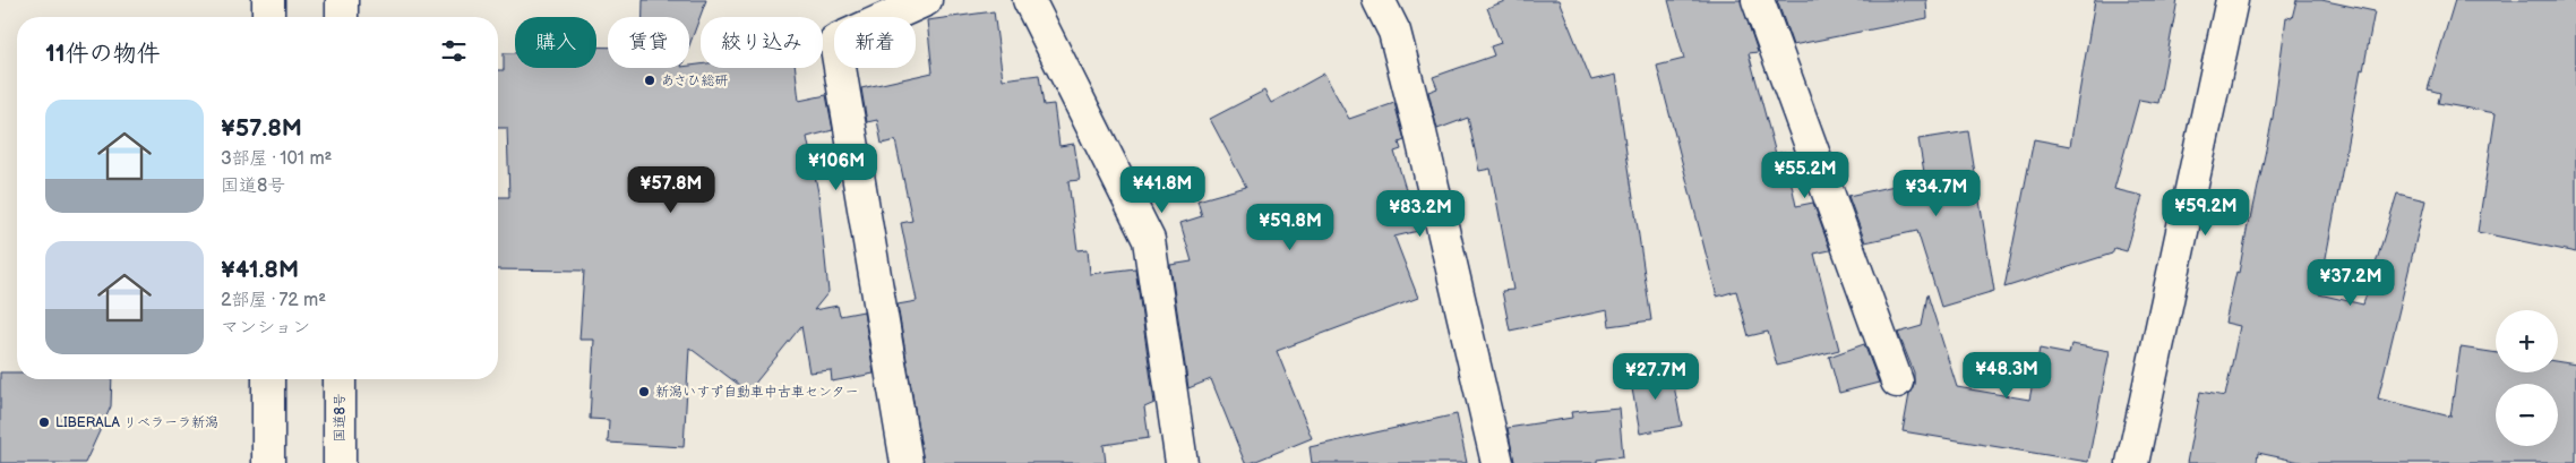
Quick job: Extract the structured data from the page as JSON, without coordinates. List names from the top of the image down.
{
  "streets": {
    "main road": ["国道8号"]
  },
  "places": ["あさひ総研", "新潟いすず自動車中古車センター", "LIBERALA リベラーラ新潟"],
  "page": {
    "chip": [
      "購入",
      "賃貸",
      "絞り込み",
      "新着"
    ],
    "heading": "11件の物件",
    "list": [
      {
        "name": "¥57.8M",
        "note": "3部屋 · 101 m² · 国道8号"
      },
      {
        "name": "¥41.8M",
        "note": "2部屋 · 72 m² · マンション"
      }
    ],
    "price": [
      "¥106M",
      "¥55.2M",
      "¥57.8M",
      "¥41.8M",
      "¥34.7M",
      "¥59.2M",
      "¥83.2M",
      "¥59.8M",
      "¥37.2M",
      "¥48.3M",
      "¥27.7M"
    ],
    "map_buttons": ["+", "−"]
  }
}
